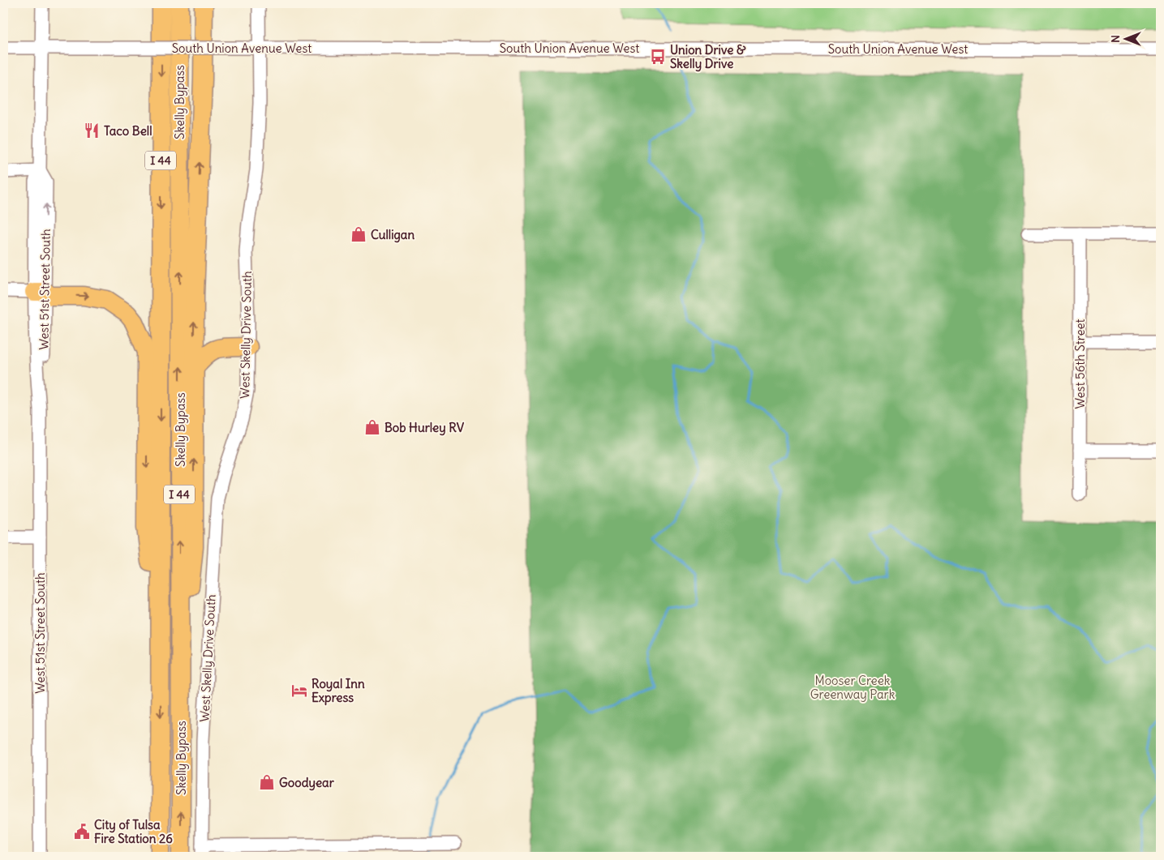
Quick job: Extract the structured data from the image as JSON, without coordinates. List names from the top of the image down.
{
  "streets": {
    "highway": ["Skelly Bypass", "I 44"],
    "street": [
      "South Union Avenue West",
      "West 51st Street South",
      "West Skelly Drive South",
      "West 56th Street"
    ]
  },
  "crossings": [
    ["South Union Avenue West", "West 51st Street South"],
    ["South Union Avenue West", "West Skelly Drive South"]
  ],
  "parks": ["Mooser Creek Greenway Park"],
  "places": {
    "bus stop": ["Union Drive & Skelly Drive"],
    "restaurant": ["Taco Bell"],
    "shop": ["Culligan", "Bob Hurley RV", "Goodyear"],
    "hotel": ["Royal Inn Express"],
    "public building": ["City of Tulsa Fire Station 26"]
  },
  "north": "left"
}
